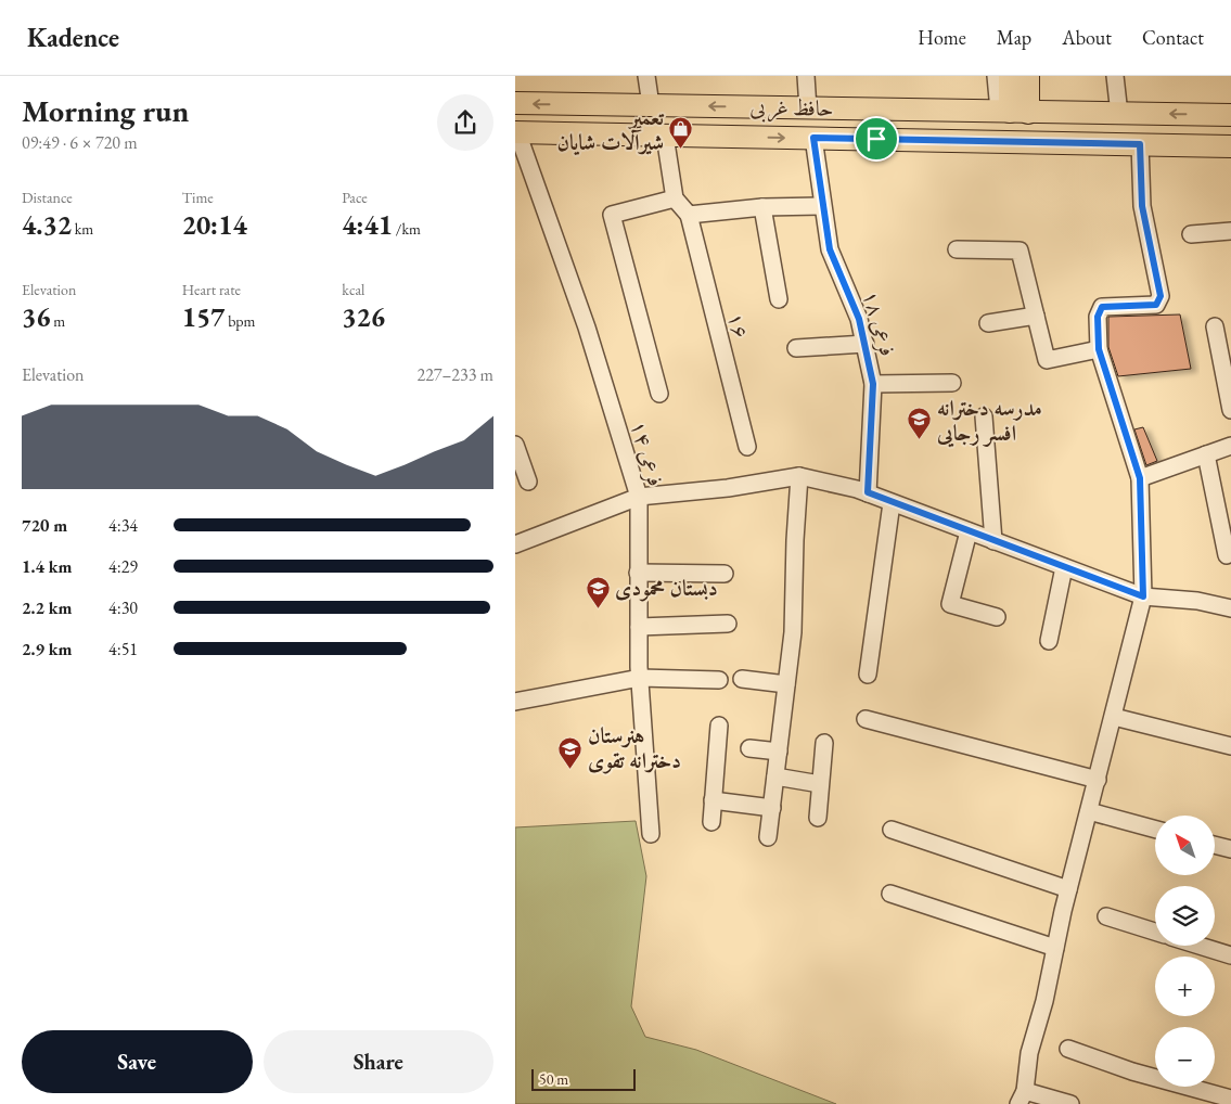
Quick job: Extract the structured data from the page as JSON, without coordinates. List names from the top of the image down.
{
  "streets": {
    "main road": ["حافظ غربی"],
    "street": ["فرعی ۱۸", "۱۶", "فرعی ۱۴"]
  },
  "crossings": [
    ["حافظ غربی", "فرعی ۱۸"],
    ["حافظ غربی", "۱۶"],
    ["حافظ غربی", "فرعی ۱۴"]
  ],
  "places": {
    "shop": ["تعمیر شیرآلات شایان"],
    "school or university": ["مدرسه دخترانه افسر رجایی", "دبستان محمودی", "هنرستان دخترانه تقوی"]
  },
  "scale_bar": "50 m",
  "north": "top left",
  "page": {
    "header": "Kadence",
    "nav": [
      "Home",
      "Map",
      "About",
      "Contact"
    ],
    "heading": ["Morning run", "09:49 · 6 × 720 m"],
    "stats": [
      ["Distance", "4.32 km"],
      ["Time", "20:14"],
      ["Pace", "4:41 /km"],
      ["Elevation", "36 m"],
      ["Heart rate", "157 bpm"],
      ["kcal", "326"]
    ],
    "chart": ["Elevation", "227–233 m"],
    "list": [
      {
        "name": "720 m",
        "note": "4:34"
      },
      {
        "name": "1.4 km",
        "note": "4:29"
      },
      {
        "name": "2.2 km",
        "note": "4:30"
      },
      {
        "name": "2.9 km",
        "note": "4:51"
      }
    ],
    "map_buttons": ["+", "−"],
    "buttons": ["Save", "Share"],
    "scale": "50 m"
  }
}
